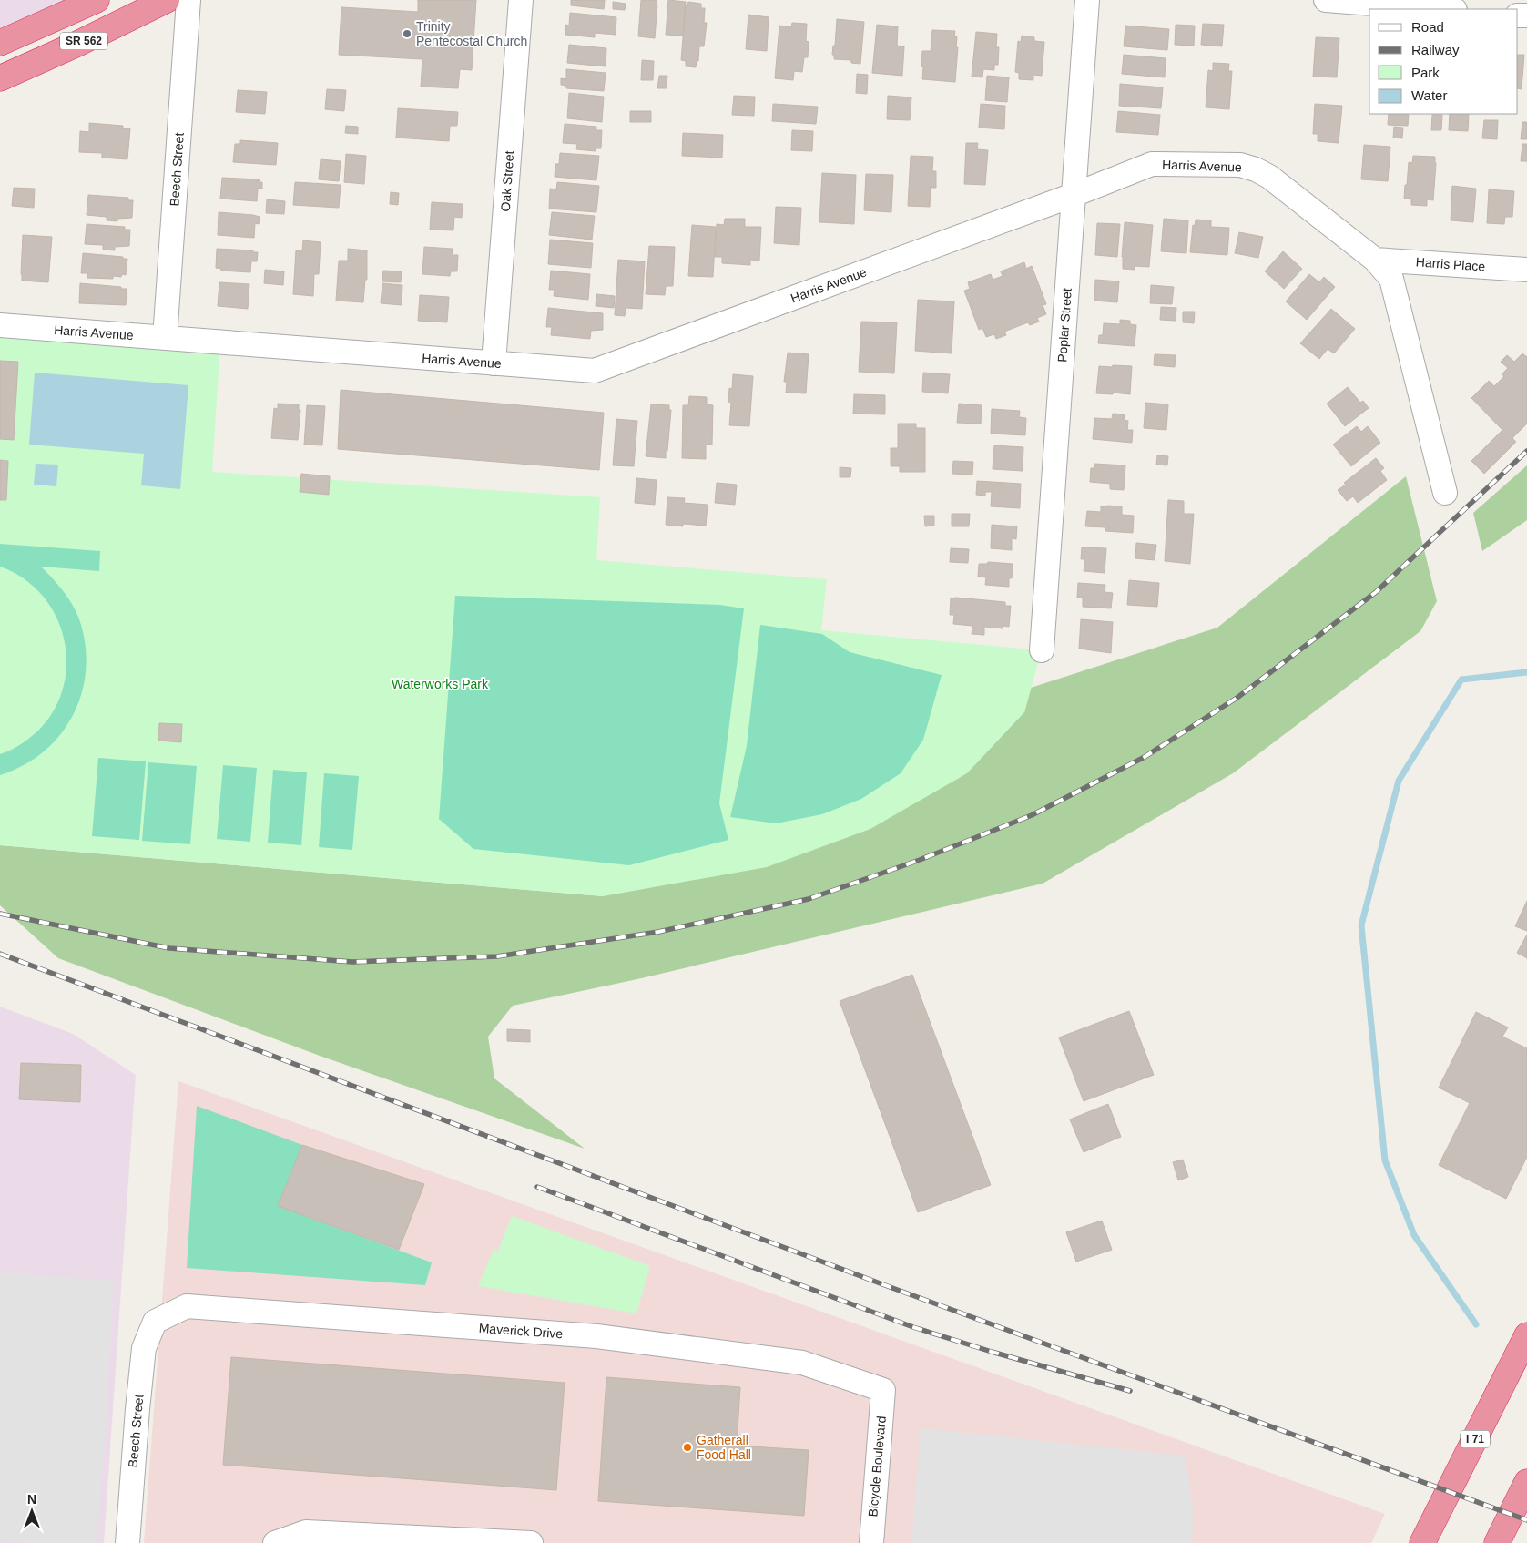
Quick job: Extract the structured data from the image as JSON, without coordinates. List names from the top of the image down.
{
  "streets": {
    "highway": ["SR 562", "I 71"],
    "street": [
      "Harris Avenue",
      "Beech Street",
      "Oak Street",
      "Harris Place",
      "Poplar Street",
      "Maverick Drive",
      "Bicycle Boulevard"
    ]
  },
  "crossings": [
    ["Harris Avenue", "Beech Street"],
    ["Harris Avenue", "Oak Street"],
    ["Harris Avenue", "Harris Place"],
    ["Harris Avenue", "Poplar Street"],
    ["Beech Street", "Maverick Drive"],
    ["Maverick Drive", "Bicycle Boulevard"]
  ],
  "parks": ["Waterworks Park"],
  "places": ["Trinity Pentecostal Church", "Gatherall Food Hall"],
  "legend": [
    "Road",
    "Railway",
    "Park",
    "Water"
  ],
  "north": "top"
}
